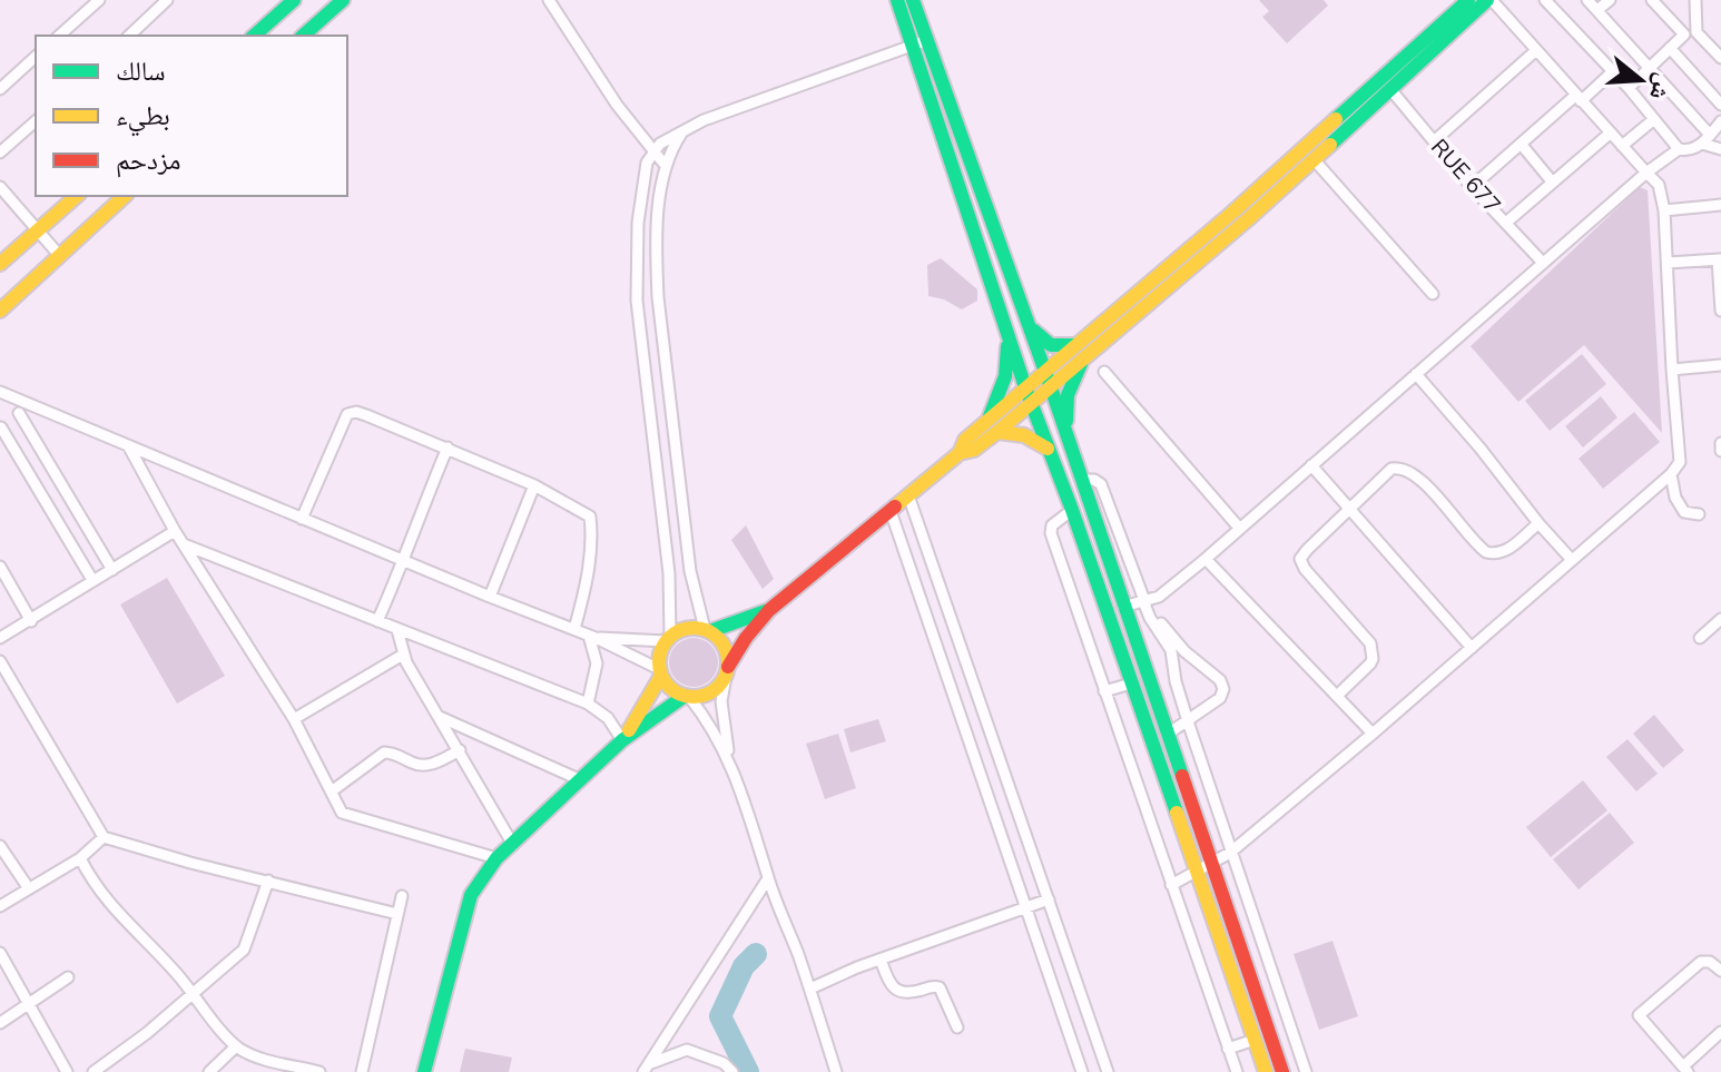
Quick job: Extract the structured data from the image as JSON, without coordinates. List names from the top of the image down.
{
  "streets": {
    "street": ["RUE 677"]
  },
  "legend": ["سالك", "بطيء", "مزدحم"],
  "north": "right"
}
